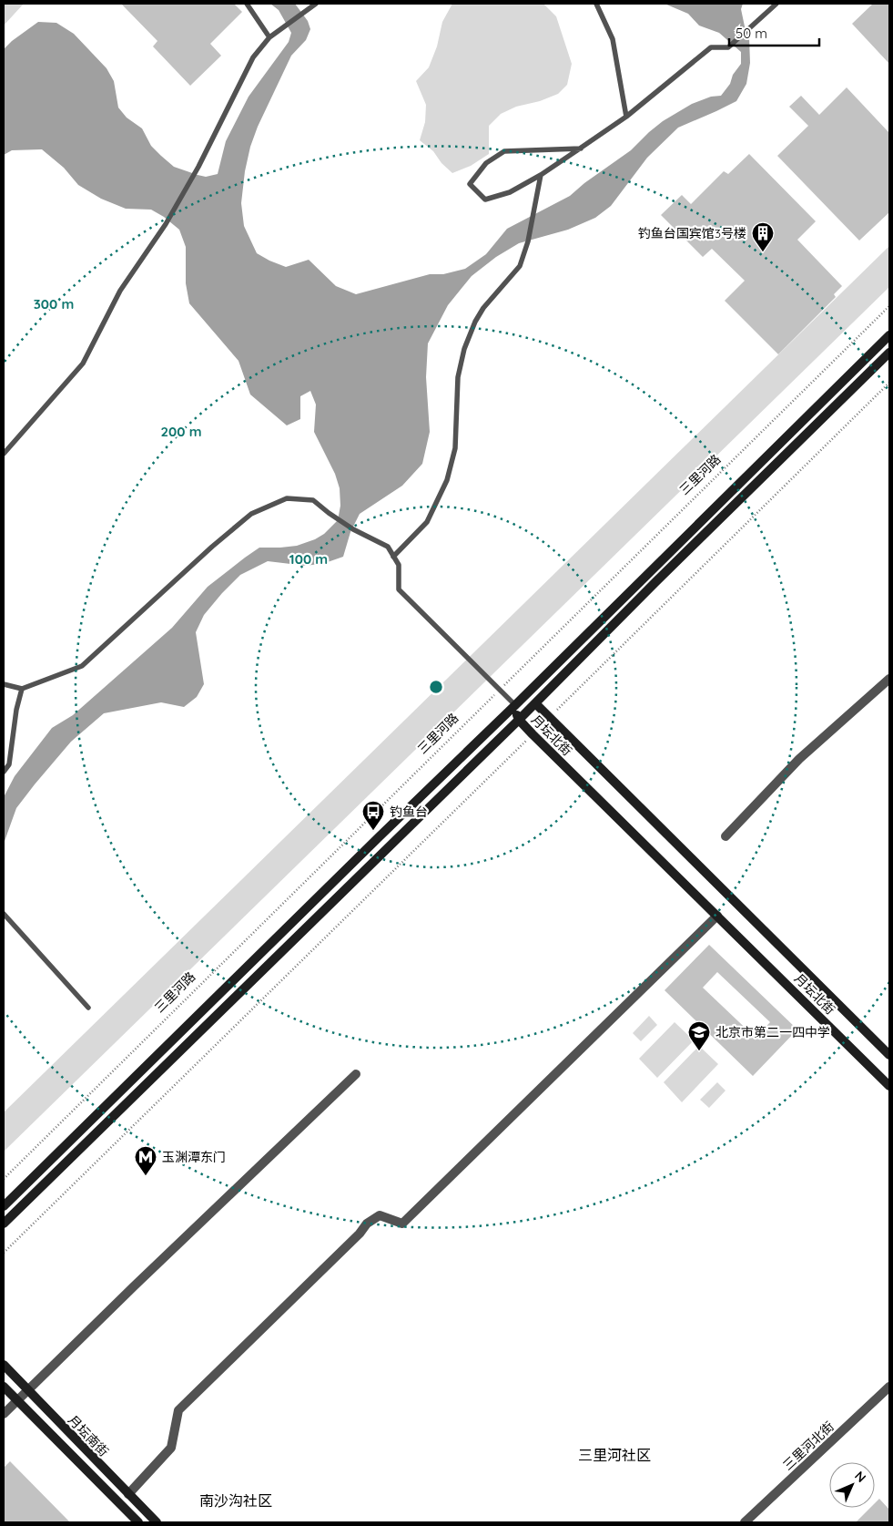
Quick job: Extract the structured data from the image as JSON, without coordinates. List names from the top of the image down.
{
  "streets": {
    "main road": ["月坛北街", "月坛南街"],
    "street": ["三里河北街"],
    "path": ["三里河路"]
  },
  "districts": ["三里河社区", "南沙沟社区"],
  "places": {
    "building": ["钓鱼台国宾馆3号楼"],
    "bus stop": ["钓鱼台"],
    "school or university": ["北京市第二一四中学"],
    "metro station": ["玉渊潭东门"]
  },
  "scale_bar": "50 m",
  "north": "top right",
  "rings": ["300 m", "200 m", "100 m"]
}
